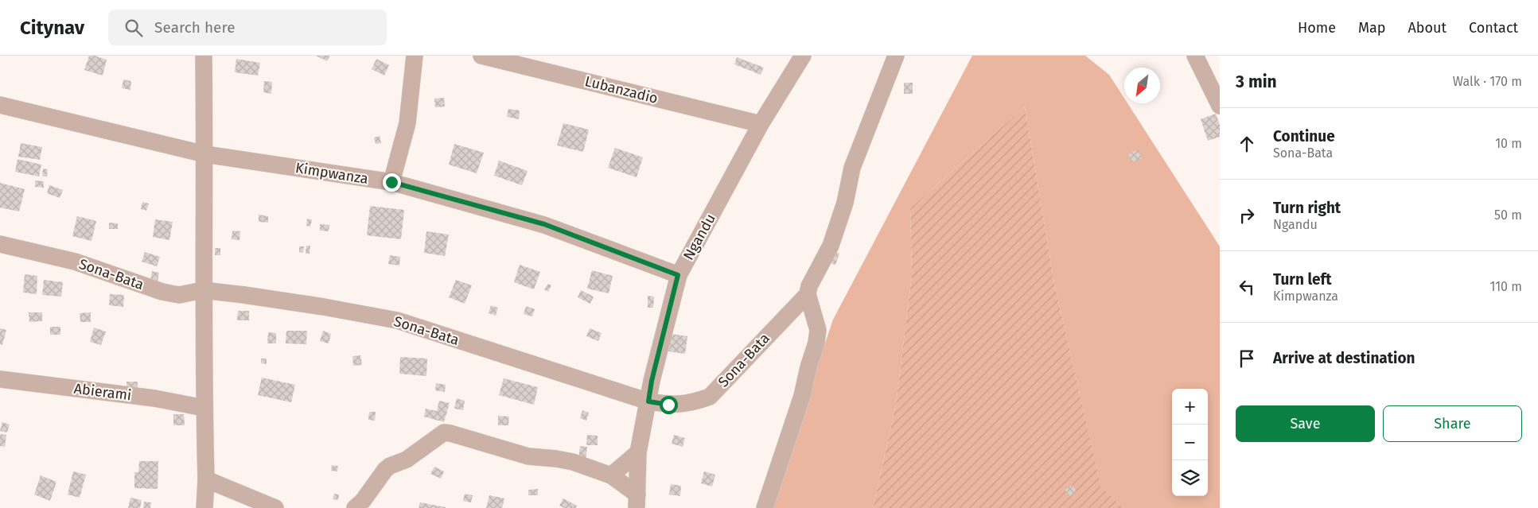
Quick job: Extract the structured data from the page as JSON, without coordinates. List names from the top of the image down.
{
  "streets": {
    "street": [
      "Lubanzadio",
      "Kimpwanza",
      "Ngandu",
      "Sona-Bata",
      "Abierami"
    ]
  },
  "crossings": [
    ["Lubanzadio", "Ngandu"],
    ["Kimpwanza", "Ngandu"],
    ["Ngandu", "Sona-Bata"]
  ],
  "north": "bottom left",
  "page": {
    "header": "Citynav",
    "search": "Search here",
    "nav": [
      "Home",
      "Map",
      "About",
      "Contact"
    ],
    "heading": ["3 min", "Walk · 170 m"],
    "list": [
      ["Continue", "Sona-Bata", "10 m"],
      ["Turn right", "Ngandu", "50 m"],
      ["Turn left", "Kimpwanza", "110 m"],
      "Arrive at destination"
    ],
    "map_buttons": ["+", "−"],
    "buttons": ["Save", "Share"]
  }
}
